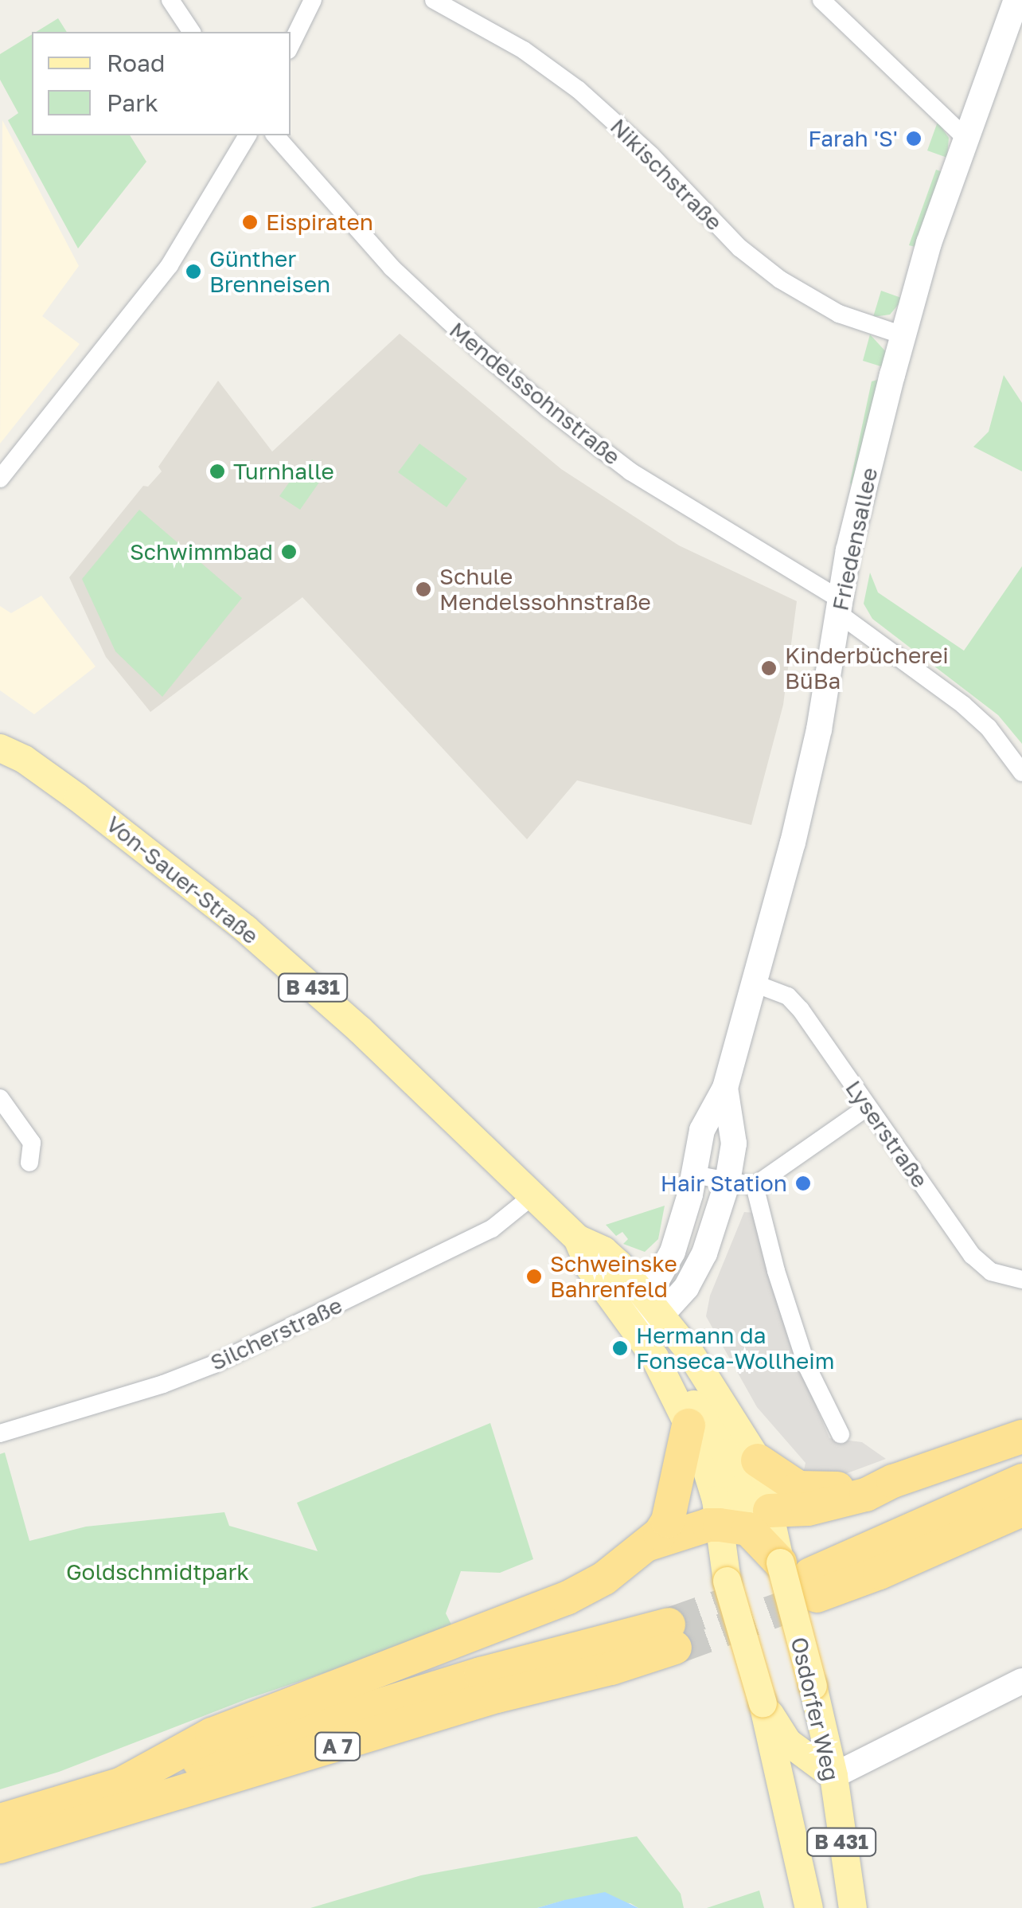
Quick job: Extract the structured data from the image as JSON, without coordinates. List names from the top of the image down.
{
  "streets": {
    "highway": ["A 7"],
    "main road": ["Von-Sauer-Straße", "B 431", "Osdorfer Weg"],
    "street": [
      "Nikischstraße",
      "Mendelssohnstraße",
      "Friedensallee",
      "Lyserstraße",
      "Silcherstraße"
    ]
  },
  "crossings": [
    ["Nikischstraße", "Friedensallee"],
    ["Mendelssohnstraße", "Friedensallee"],
    ["Friedensallee", "Von-Sauer-Straße"],
    ["Friedensallee", "B 431"],
    ["Friedensallee", "Lyserstraße"],
    ["Von-Sauer-Straße", "B 431"],
    ["Von-Sauer-Straße", "Silcherstraße"]
  ],
  "parks": ["Goldschmidtpark"],
  "places": [
    "Farah 'S'",
    "Eispiraten",
    "Günther Brenneisen",
    "Turnhalle",
    "Schwimmbad",
    "Schule Mendelssohnstraße",
    "Kinderbücherei BüBa",
    "Hair Station",
    "Schweinske Bahrenfeld",
    "Hermann da Fonseca-Wollheim"
  ],
  "legend": ["Road", "Park"]
}
